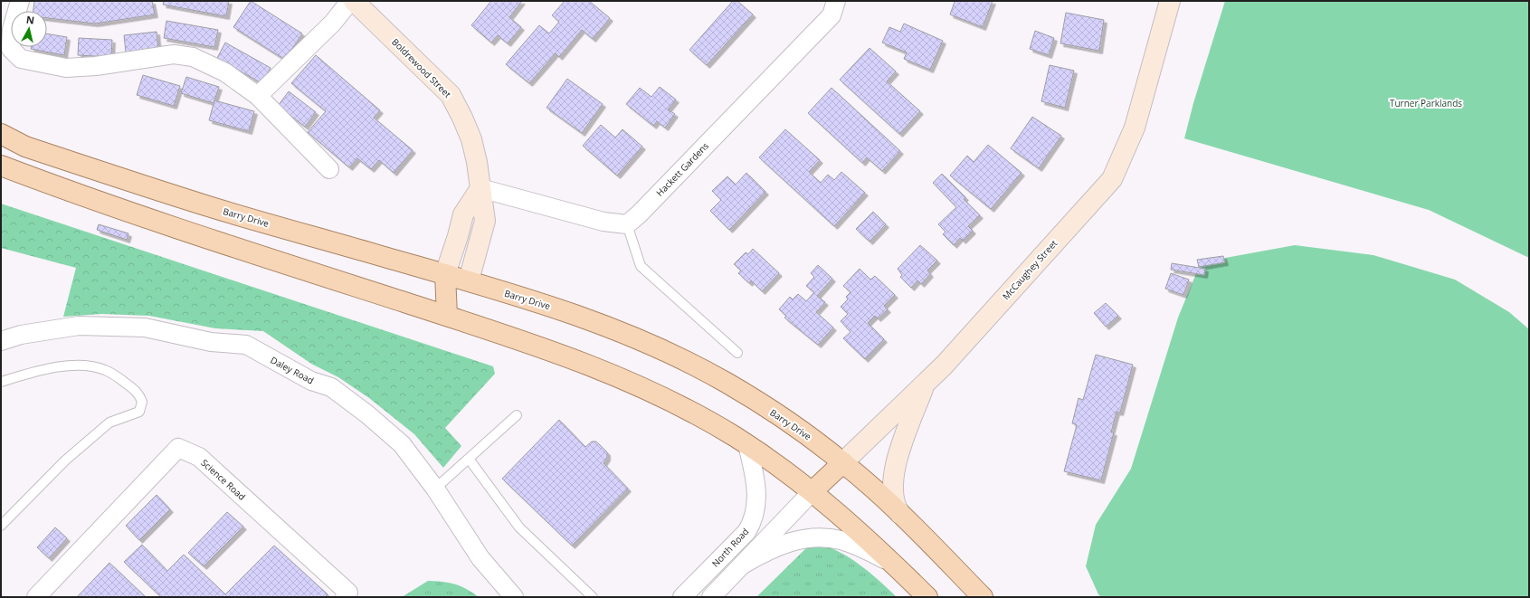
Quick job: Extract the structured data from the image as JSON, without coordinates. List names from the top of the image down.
{
  "streets": {
    "main road": ["Barry Drive", "McCaughey Street"],
    "street": [
      "Boldrewood Street",
      "Hackett Gardens",
      "Daley Road",
      "Science Road",
      "North Road"
    ]
  },
  "crossings": [
    ["Boldrewood Street", "Barry Drive"],
    ["Barry Drive", "McCaughey Street"]
  ],
  "parks": ["Turner Parklands"],
  "north": "top"
}
